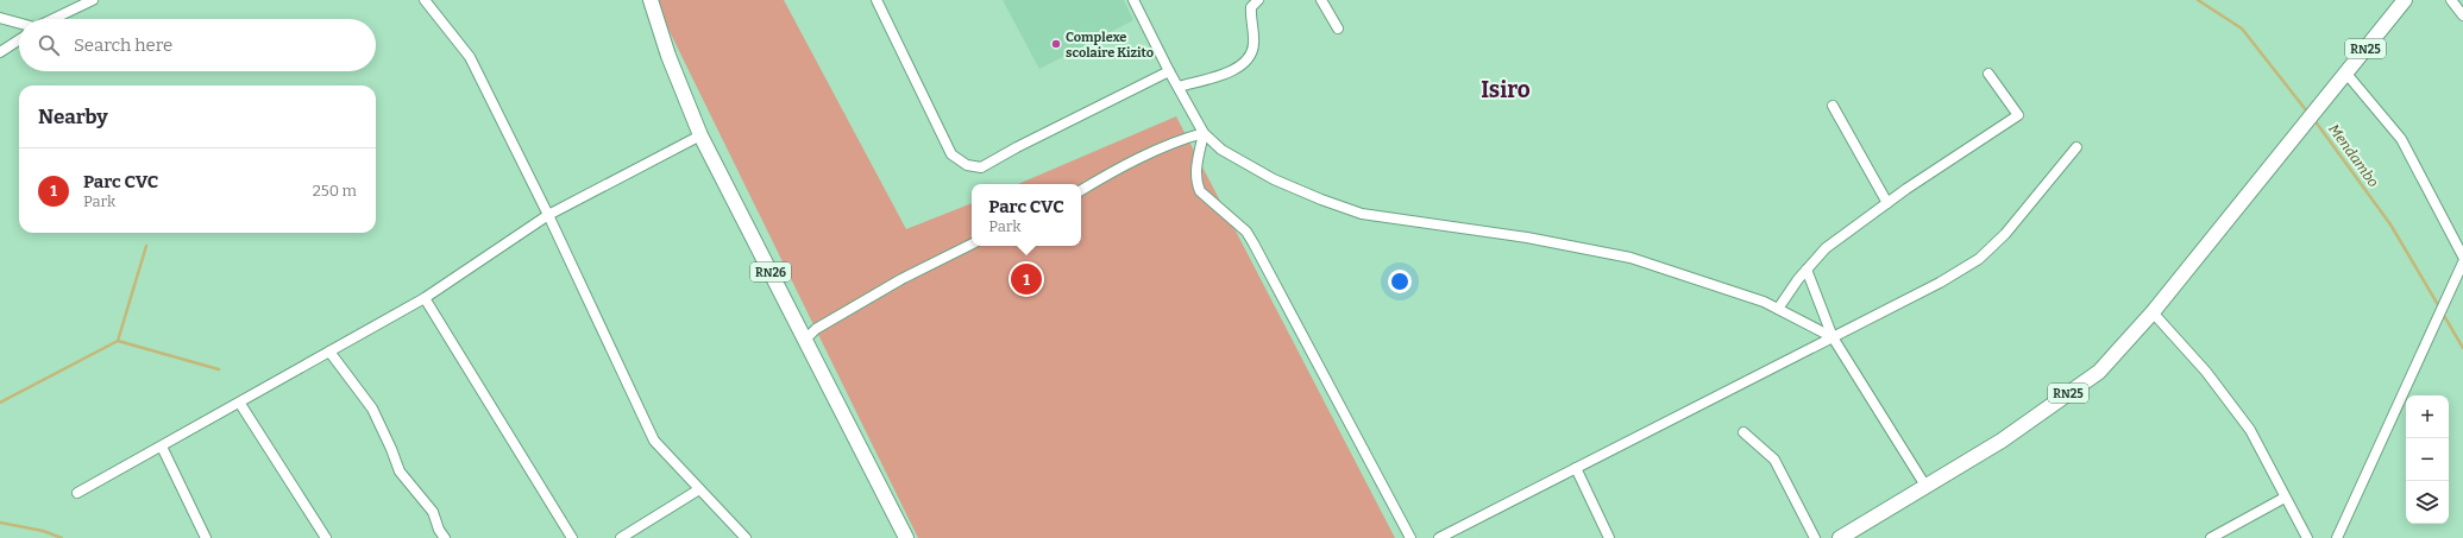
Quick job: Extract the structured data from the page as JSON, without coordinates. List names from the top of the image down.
{
  "streets": {
    "main road": ["RN25", "RN26"]
  },
  "districts": ["Isiro"],
  "water": ["Mendambo"],
  "places": ["Complexe scolaire Kizito"],
  "page": {
    "search": "Search here",
    "heading": "Nearby",
    "list": [
      {
        "mark": "1",
        "name": "Parc CVC",
        "note": "Park",
        "value": "250 m"
      }
    ],
    "popup": ["Parc CVC", "Park"],
    "pins": "1",
    "map_buttons": ["+", "−"]
  }
}
